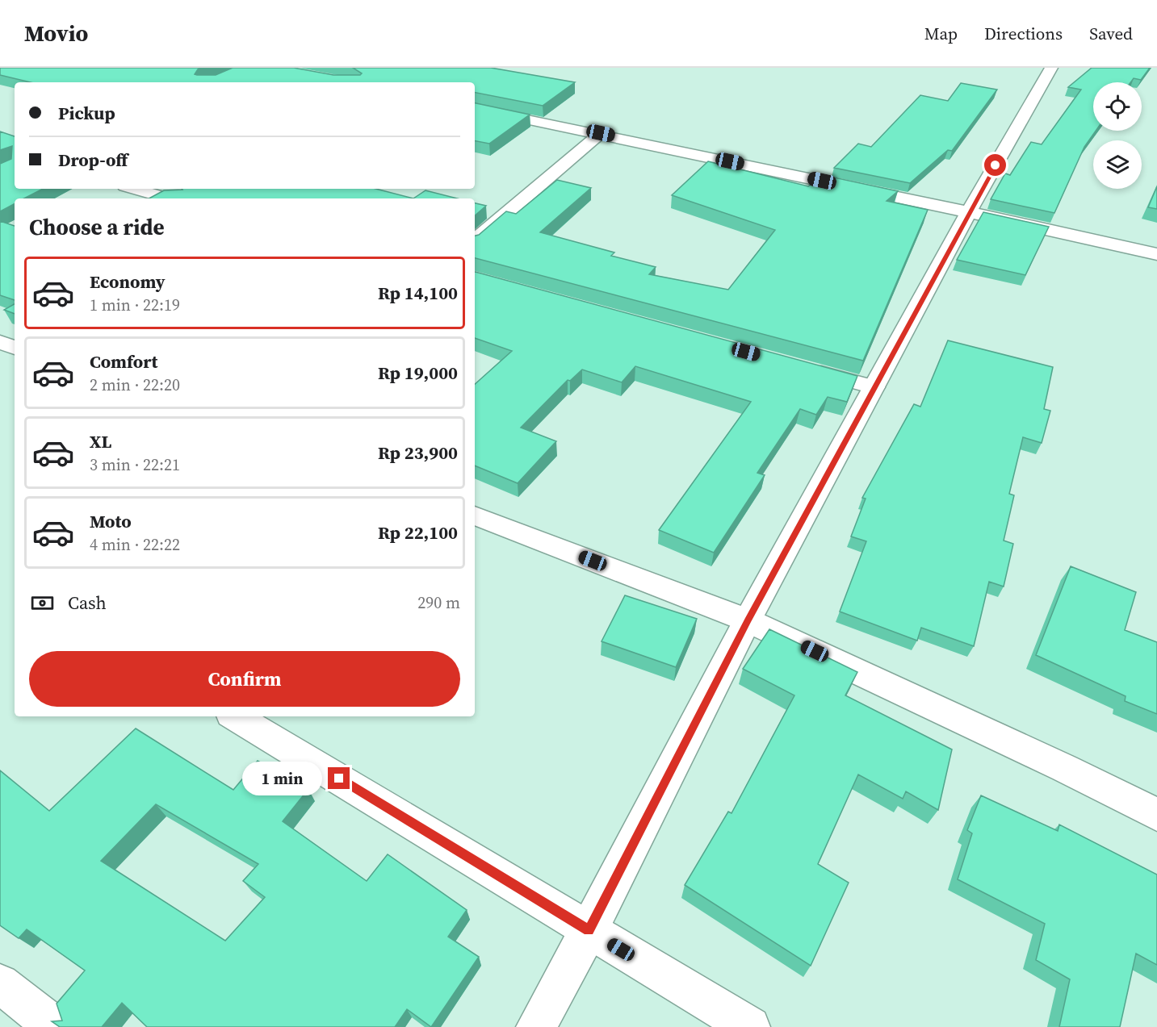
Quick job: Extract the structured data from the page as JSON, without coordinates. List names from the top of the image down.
{
  "page": {
    "header": "Movio",
    "nav": ["Map", "Directions", "Saved"],
    "banner": ["Pickup", "Drop-off"],
    "heading": "Choose a ride",
    "list": [
      {
        "name": "Economy",
        "note": "1 min · 22:19",
        "value": "Rp 14,100"
      },
      {
        "name": "Comfort",
        "note": "2 min · 22:20",
        "value": "Rp 19,000"
      },
      {
        "name": "XL",
        "note": "3 min · 22:21",
        "value": "Rp 23,900"
      },
      {
        "name": "Moto",
        "note": "4 min · 22:22",
        "value": "Rp 22,100"
      }
    ],
    "pay": ["Cash", "290 m"],
    "buttons": "Confirm",
    "bubble": "1 min"
  }
}
